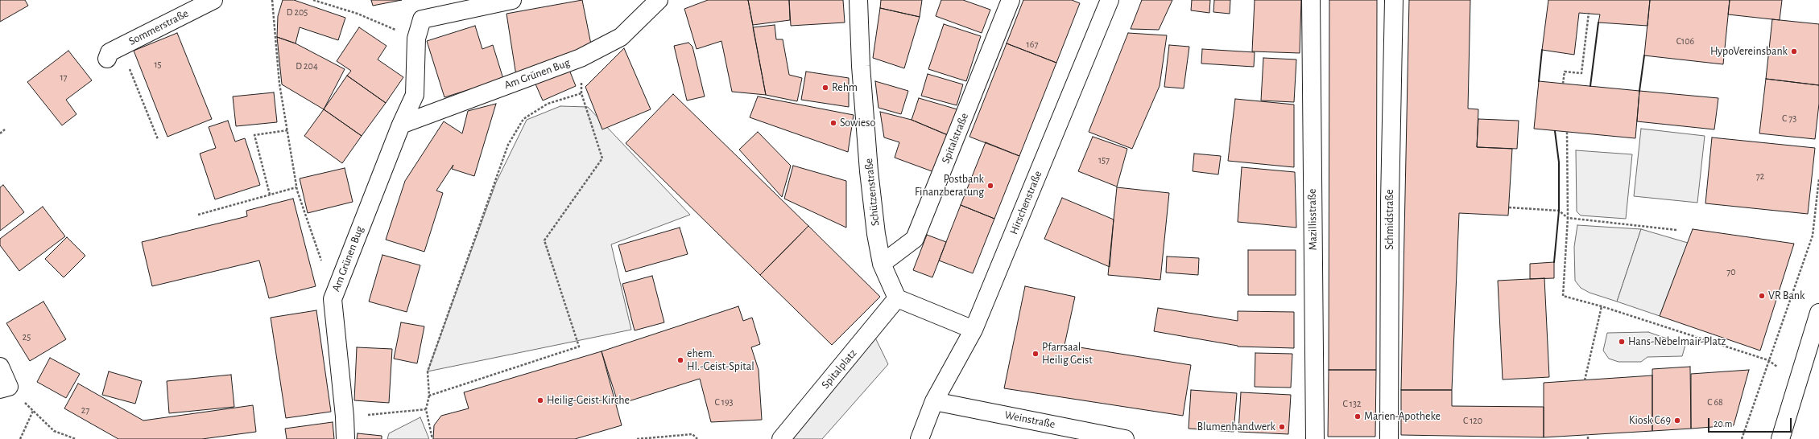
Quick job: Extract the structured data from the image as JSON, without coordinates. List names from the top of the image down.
{
  "streets": {
    "street": [
      "Sommerstraße",
      "Am Grünen Bug",
      "Spitalstraße",
      "Schützenstraße",
      "Hirschenstraße",
      "Mazillisstraße",
      "Schmidstraße",
      "Spitalplatz",
      "Weinstraße"
    ]
  },
  "crossings": [
    ["Spitalstraße", "Schützenstraße"],
    ["Schützenstraße", "Spitalplatz"],
    ["Hirschenstraße", "Weinstraße"]
  ],
  "places": [
    "HypoVereinsbank",
    "Rehm",
    "Sowieso",
    "Postbank Finanzberatung",
    "VR Bank",
    "Hans-Nebelmair-Platz",
    "Pfarrsaal Heilig Geist",
    "ehem. Hl.-Geist-Spital",
    "Heilig-Geist-Kirche",
    "Marien-Apotheke",
    "Kiosk C69",
    "Blumenhandwerk"
  ],
  "house_numbers": [
    "D 205",
    "C106",
    "167",
    "15",
    "D 204",
    "17",
    "C 73",
    "157",
    "72",
    "70",
    "25",
    "C 193",
    "C 68",
    "C 132",
    "27",
    "C 120"
  ],
  "scale_bar": "20 m"
}
